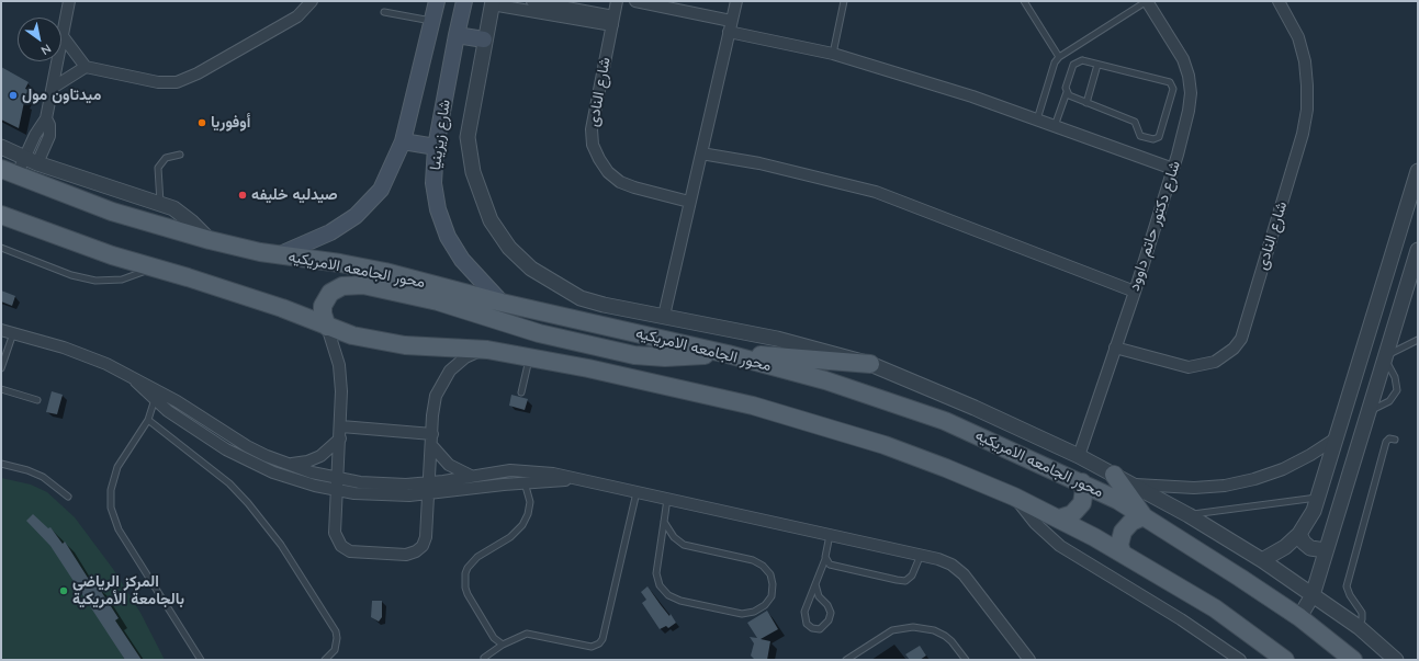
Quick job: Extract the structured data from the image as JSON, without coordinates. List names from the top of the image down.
{
  "streets": {
    "main road": ["شارع زيزينيا", "محور الجامعه الامريكيه"],
    "street": ["شارع النادى", "شارع دكتور حاتم داوود"]
  },
  "crossings": [
    ["شارع النادى", "شارع دكتور حاتم داوود"],
    ["شارع زيزينيا", "محور الجامعه الامريكيه"]
  ],
  "places": [
    "ميدتاون مول",
    "أوفوريا",
    "صيدليه خليفه",
    "المركز الرياضي بالجامعة الأمريكية"
  ],
  "north": "bottom right"
}
